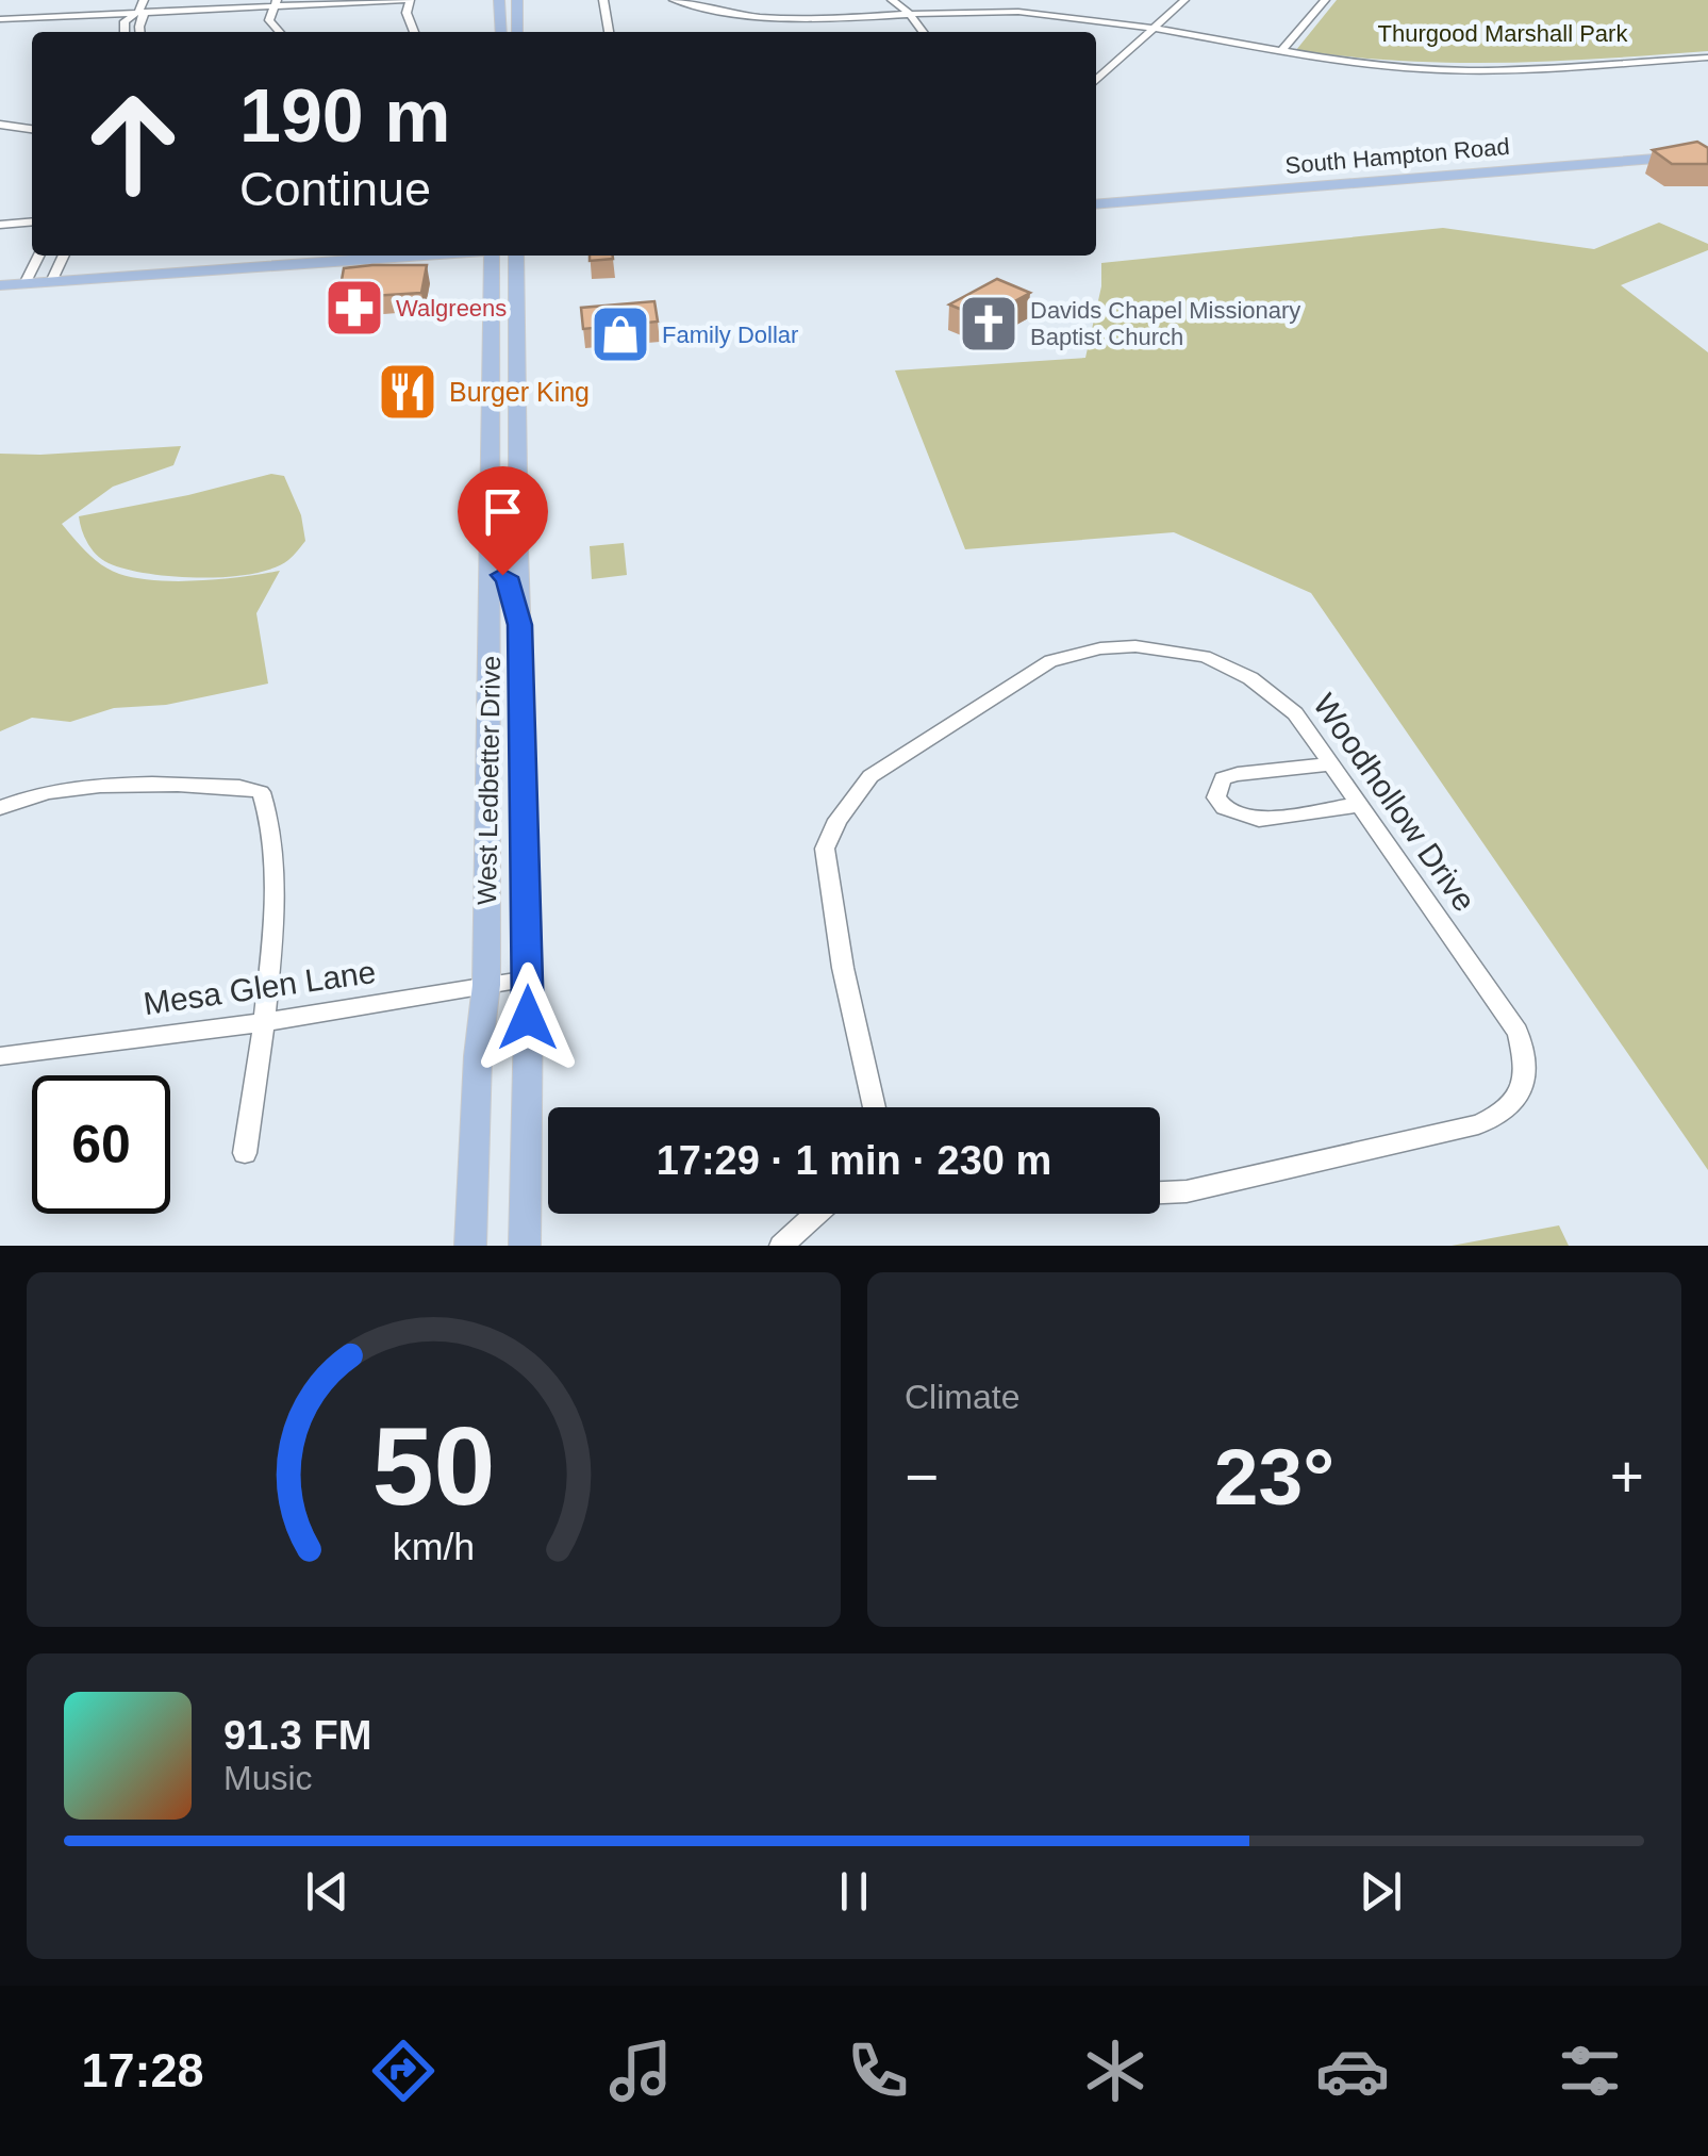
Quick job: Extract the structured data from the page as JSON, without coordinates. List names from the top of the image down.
{
  "streets": {
    "main road": ["South Hampton Road", "West Ledbetter Drive"],
    "street": ["Woodhollow Drive", "Mesa Glen Lane"]
  },
  "crossings": [
    ["West Ledbetter Drive", "Mesa Glen Lane"]
  ],
  "parks": ["Thurgood Marshall Park"],
  "places": {
    "pharmacy": ["Walgreens"],
    "church": ["Davids Chapel Missionary Baptist Church"],
    "shop": ["Family Dollar"],
    "restaurant": ["Burger King"]
  },
  "page": {
    "turn": ["190 m", "Continue"],
    "limit": "60",
    "trip": "17:29 · 1 min · 230 m",
    "tile": "Climate",
    "heat": ["−", "23°", "+"],
    "song": ["91.3 FM", "Music"],
    "tabs": "17:28",
    "gauge": ["50", "km/h"]
  }
}
